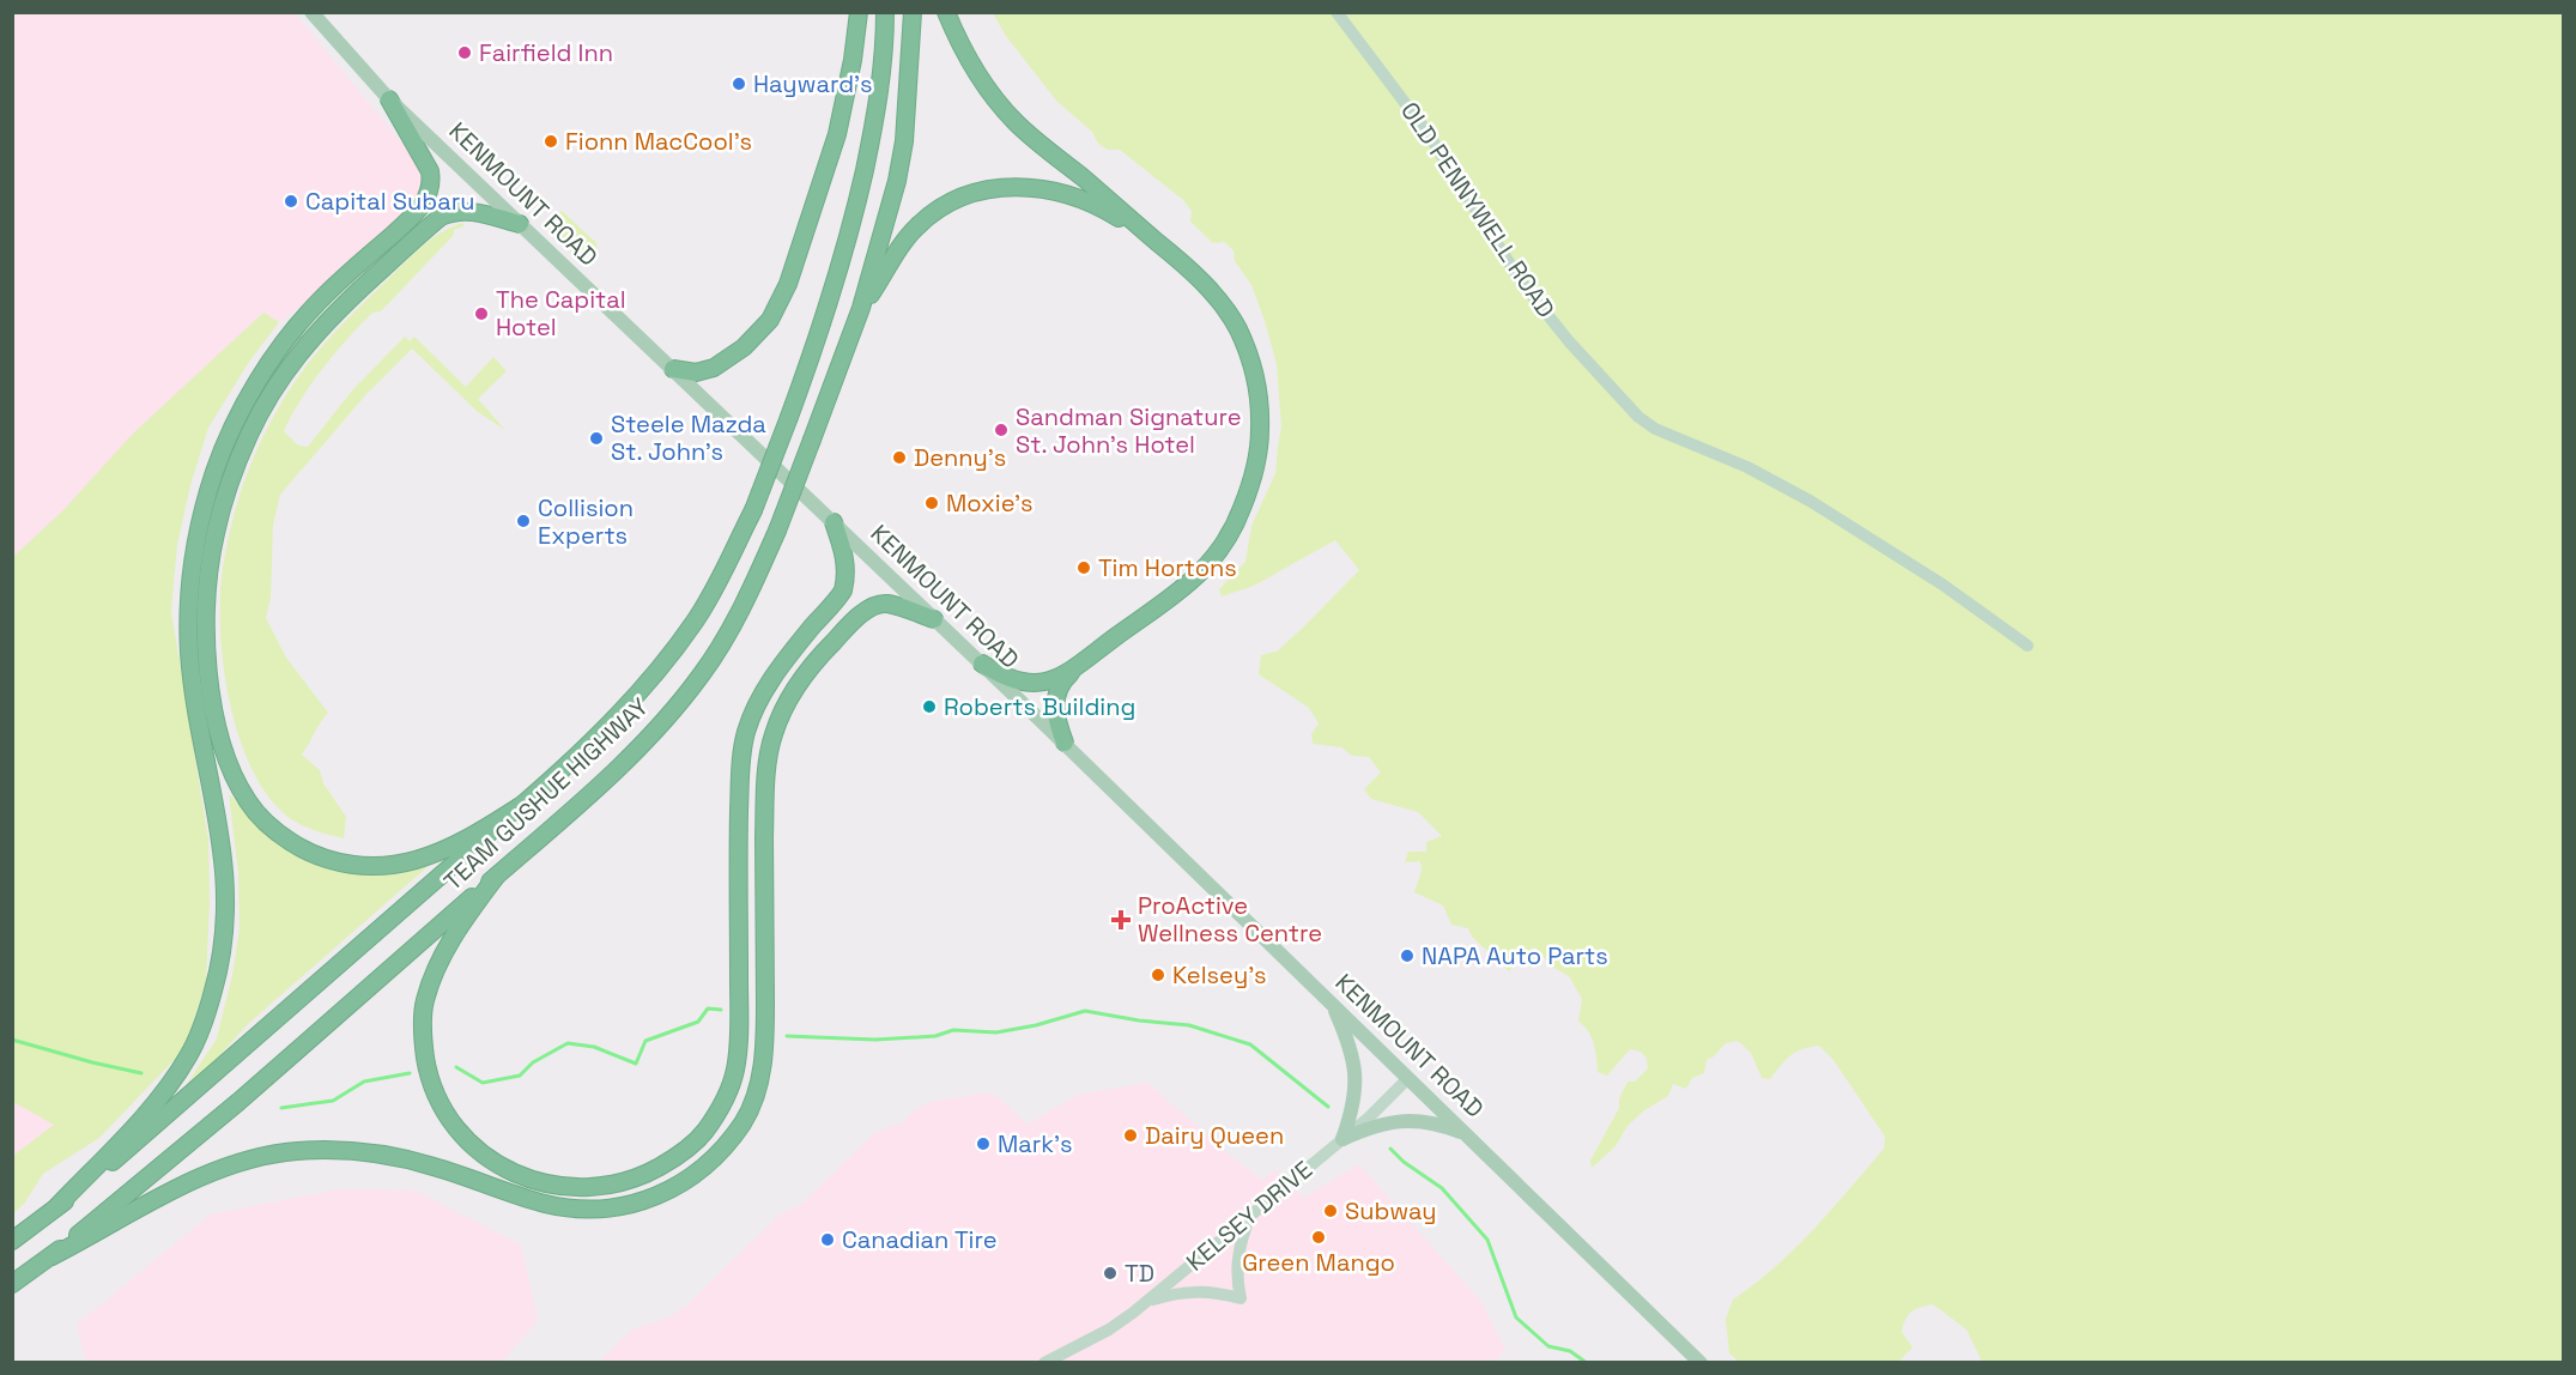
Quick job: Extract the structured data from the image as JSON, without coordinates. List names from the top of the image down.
{
  "streets": {
    "highway": ["TEAM GUSHUE HIGHWAY"],
    "main road": ["KENMOUNT ROAD"],
    "street": ["OLD PENNYWELL ROAD", "KELSEY DRIVE"]
  },
  "crossings": [
    ["KENMOUNT ROAD", "KELSEY DRIVE"]
  ],
  "places": {
    "other": [
      "Fairfield Inn",
      "Hayward's",
      "Fionn MacCool's",
      "Capital Subaru",
      "The Capital Hotel",
      "Sandman Signature St. John's Hotel",
      "Steele Mazda St. John's",
      "Denny's",
      "Moxie's",
      "Collision Experts",
      "Tim Hortons",
      "Roberts Building",
      "NAPA Auto Parts",
      "Kelsey's",
      "Dairy Queen",
      "Mark's",
      "Subway",
      "Green Mango",
      "Canadian Tire",
      "TD"
    ],
    "health": ["ProActive Wellness Centre"]
  }
}
